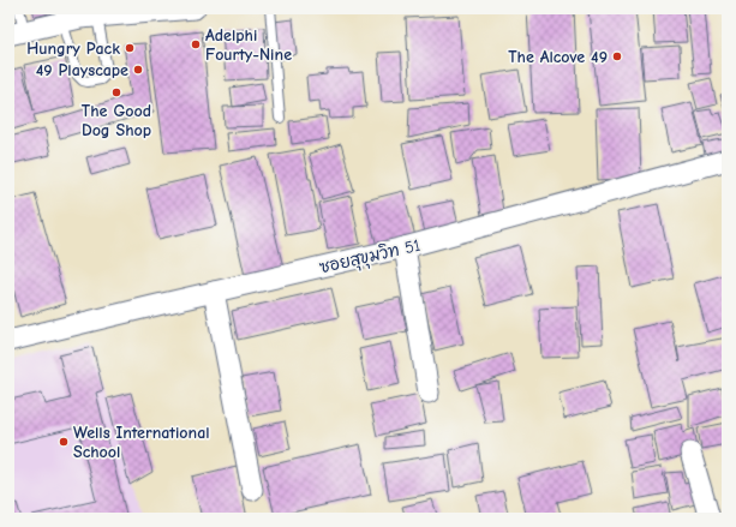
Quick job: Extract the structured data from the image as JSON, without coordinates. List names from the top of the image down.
{
  "streets": {
    "street": ["ซอยสุขุมวิท 51"]
  },
  "places": [
    "Adelphi Fourty-Nine",
    "Hungry Pack",
    "The Alcove 49",
    "49 Playscape",
    "The Good Dog Shop",
    "Wells International School"
  ]
}
